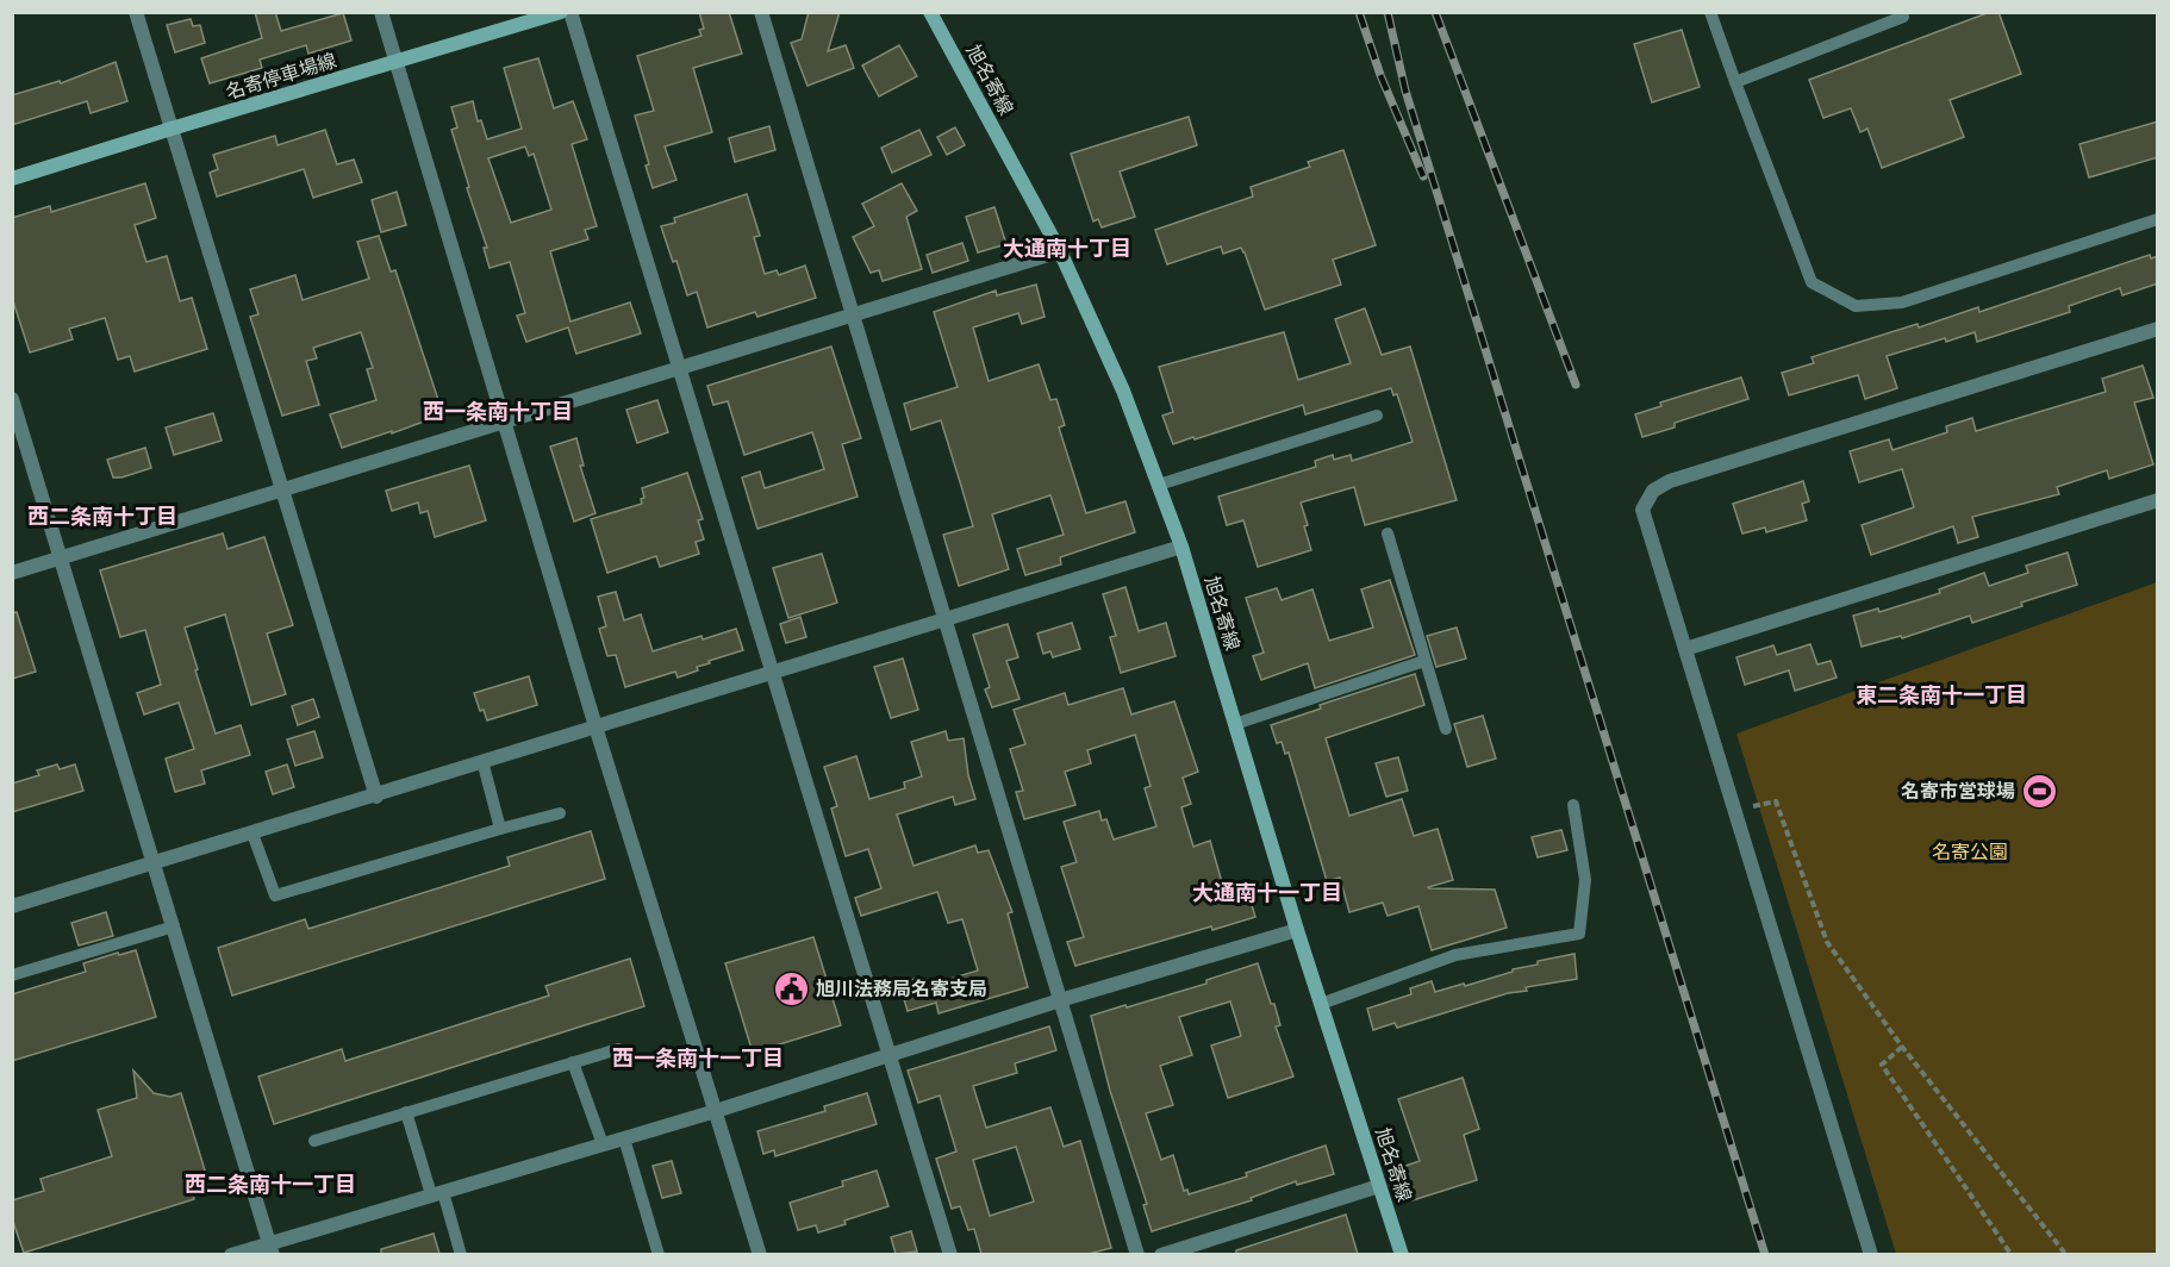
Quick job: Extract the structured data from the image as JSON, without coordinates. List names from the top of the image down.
{
  "streets": {
    "main road": ["名寄停車場線", "旭名寄線"]
  },
  "districts": [
    "大通南十丁目",
    "西一条南十丁目",
    "西二条南十丁目",
    "東二条南十一丁目",
    "大通南十一丁目",
    "西一条南十一丁目",
    "西二条南十一丁目"
  ],
  "parks": ["名寄公園"],
  "places": {
    "sports": ["名寄市営球場"],
    "public building": ["旭川法務局名寄支局"]
  }
}
